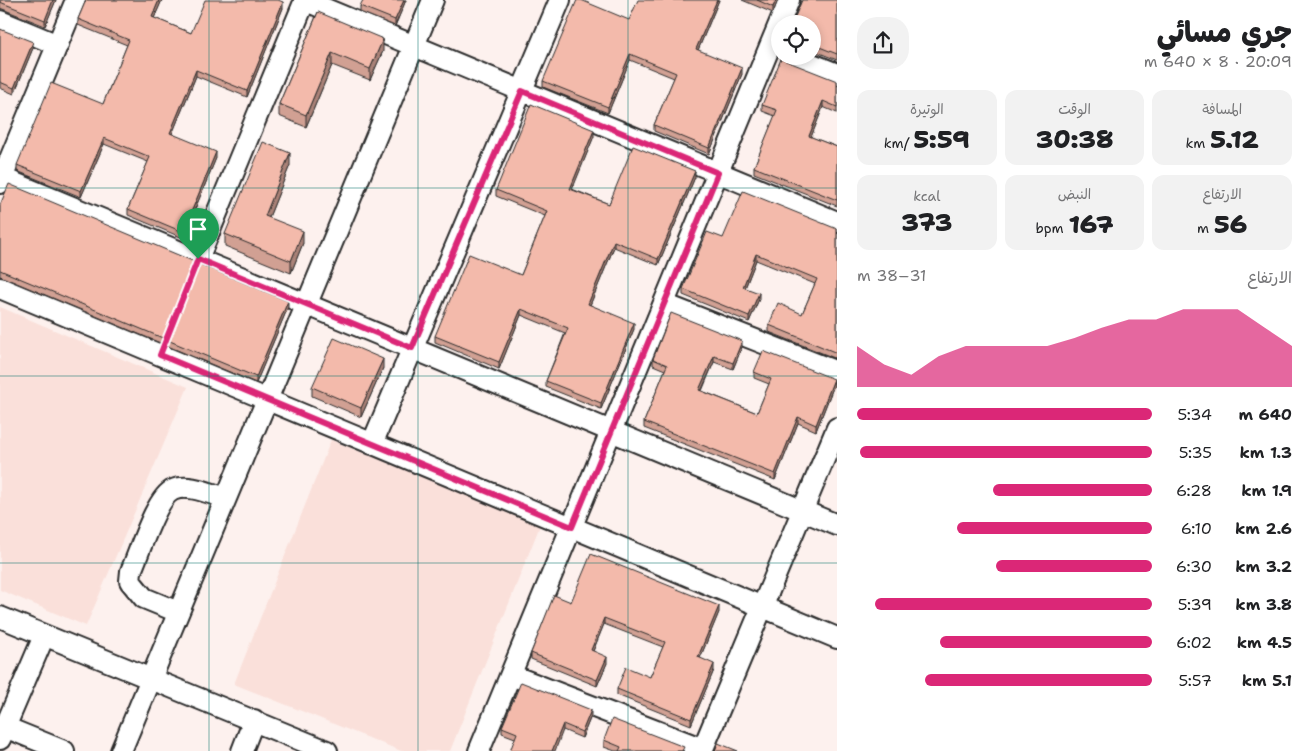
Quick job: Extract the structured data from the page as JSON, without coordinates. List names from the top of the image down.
{
  "page": {
    "heading": ["جري مسائي", "20:09 · 8 × 640 m"],
    "stats": [
      ["المسافة", "5.12 km"],
      ["الوقت", "30:38"],
      ["الوتيرة", "5:59 /km"],
      ["الارتفاع", "56 m"],
      ["النبض", "167 bpm"],
      ["kcal", "373"]
    ],
    "chart": ["الارتفاع", "31–38 m"],
    "list": [
      {
        "name": "640 m",
        "note": "5:34"
      },
      {
        "name": "1.3 km",
        "note": "5:35"
      },
      {
        "name": "1.9 km",
        "note": "6:28"
      },
      {
        "name": "2.6 km",
        "note": "6:10"
      },
      {
        "name": "3.2 km",
        "note": "6:30"
      },
      {
        "name": "3.8 km",
        "note": "5:39"
      },
      {
        "name": "4.5 km",
        "note": "6:02"
      },
      {
        "name": "5.1 km",
        "note": "5:57"
      }
    ]
  }
}
